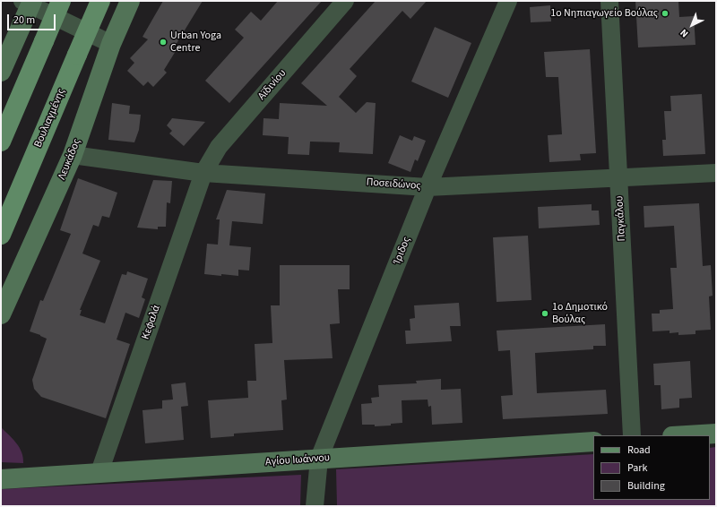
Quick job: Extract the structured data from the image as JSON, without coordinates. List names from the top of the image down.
{
  "streets": {
    "main road": ["Βουλιαγμένης"],
    "street": [
      "Αϊδινίου",
      "Λευκάδος",
      "Ποσειδώνος",
      "Παγκάλου",
      "Ίριδος",
      "Κεφαλά",
      "Αγίου Ιωάννου"
    ]
  },
  "crossings": [
    ["Αϊδινίου", "Ποσειδώνος"],
    ["Αϊδινίου", "Κεφαλά"],
    ["Λευκάδος", "Ποσειδώνος"],
    ["Ποσειδώνος", "Παγκάλου"],
    ["Ποσειδώνος", "Ίριδος"],
    ["Ποσειδώνος", "Κεφαλά"],
    ["Ίριδος", "Αγίου Ιωάννου"],
    ["Κεφαλά", "Αγίου Ιωάννου"]
  ],
  "places": ["1ο Νηπιαγωγείο Βούλας", "Urban Yoga Centre", "1ο Δημοτικό Βούλας"],
  "legend": ["Road", "Park", "Building"],
  "scale_bar": "20 m",
  "north": "bottom left"
}
